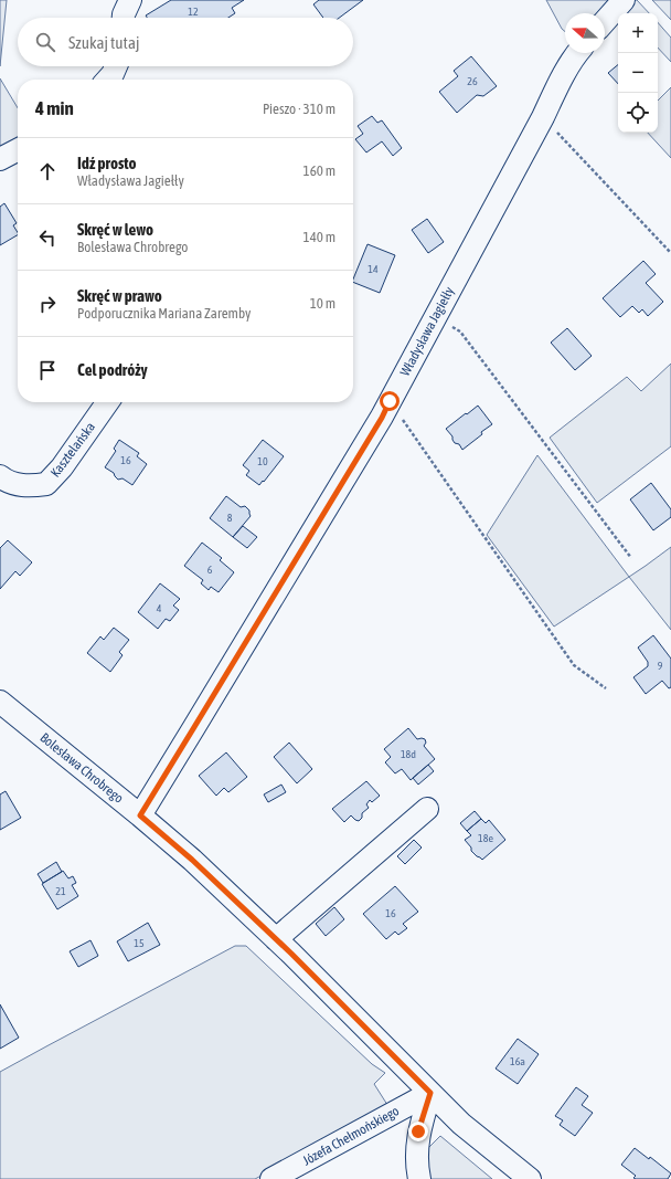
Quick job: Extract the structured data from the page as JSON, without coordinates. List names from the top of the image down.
{
  "streets": {
    "street": [
      "Władysława Jagiełły",
      "Kasztelańska",
      "Bolesława Chrobrego",
      "Józefa Chełmońskiego"
    ]
  },
  "crossings": [
    ["Władysława Jagiełły", "Bolesława Chrobrego"],
    ["Bolesława Chrobrego", "Józefa Chełmońskiego"]
  ],
  "house_numbers": [
    "12",
    "26",
    "14",
    "16",
    "10",
    "8",
    "6",
    "4",
    "9",
    "18d",
    "18e",
    "21",
    "16",
    "15",
    "16a"
  ],
  "north": "left",
  "page": {
    "map_buttons": ["+", "−"],
    "search": "Szukaj tutaj",
    "heading": ["4 min", "Pieszo · 310 m"],
    "list": [
      ["Idź prosto", "Władysława Jagiełły", "160 m"],
      ["Skręć w lewo", "Bolesława Chrobrego", "140 m"],
      ["Skręć w prawo", "Podporucznika Mariana Zaremby", "10 m"],
      "Cel podróży"
    ]
  }
}
